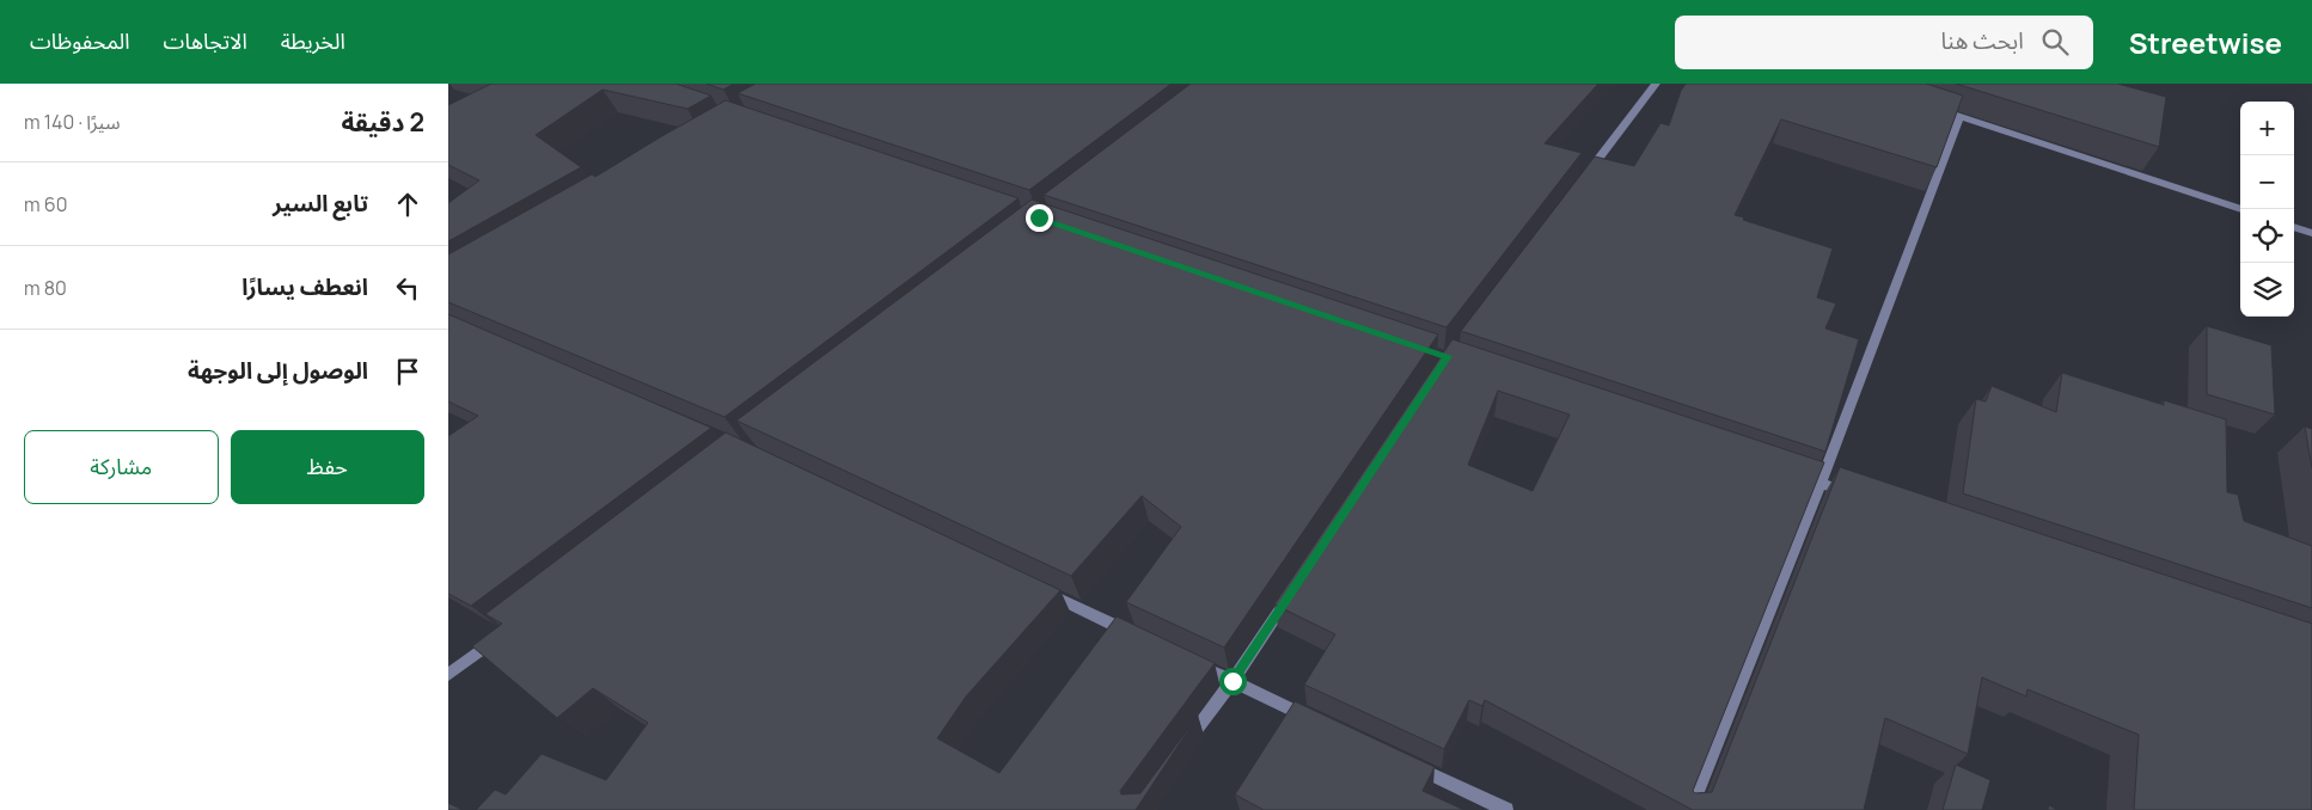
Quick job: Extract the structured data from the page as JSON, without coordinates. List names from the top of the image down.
{
  "page": {
    "header": "Streetwise",
    "search": "ابحث هنا",
    "nav": ["الخريطة", "الاتجاهات", "المحفوظات"],
    "heading": ["2 دقيقة", "سيرًا · 140 m"],
    "map_buttons": ["+", "−"],
    "list": [
      ["تابع السير", "60 m"],
      ["انعطف يسارًا", "80 m"],
      "الوصول إلى الوجهة"
    ],
    "buttons": ["حفظ", "مشاركة"]
  }
}
